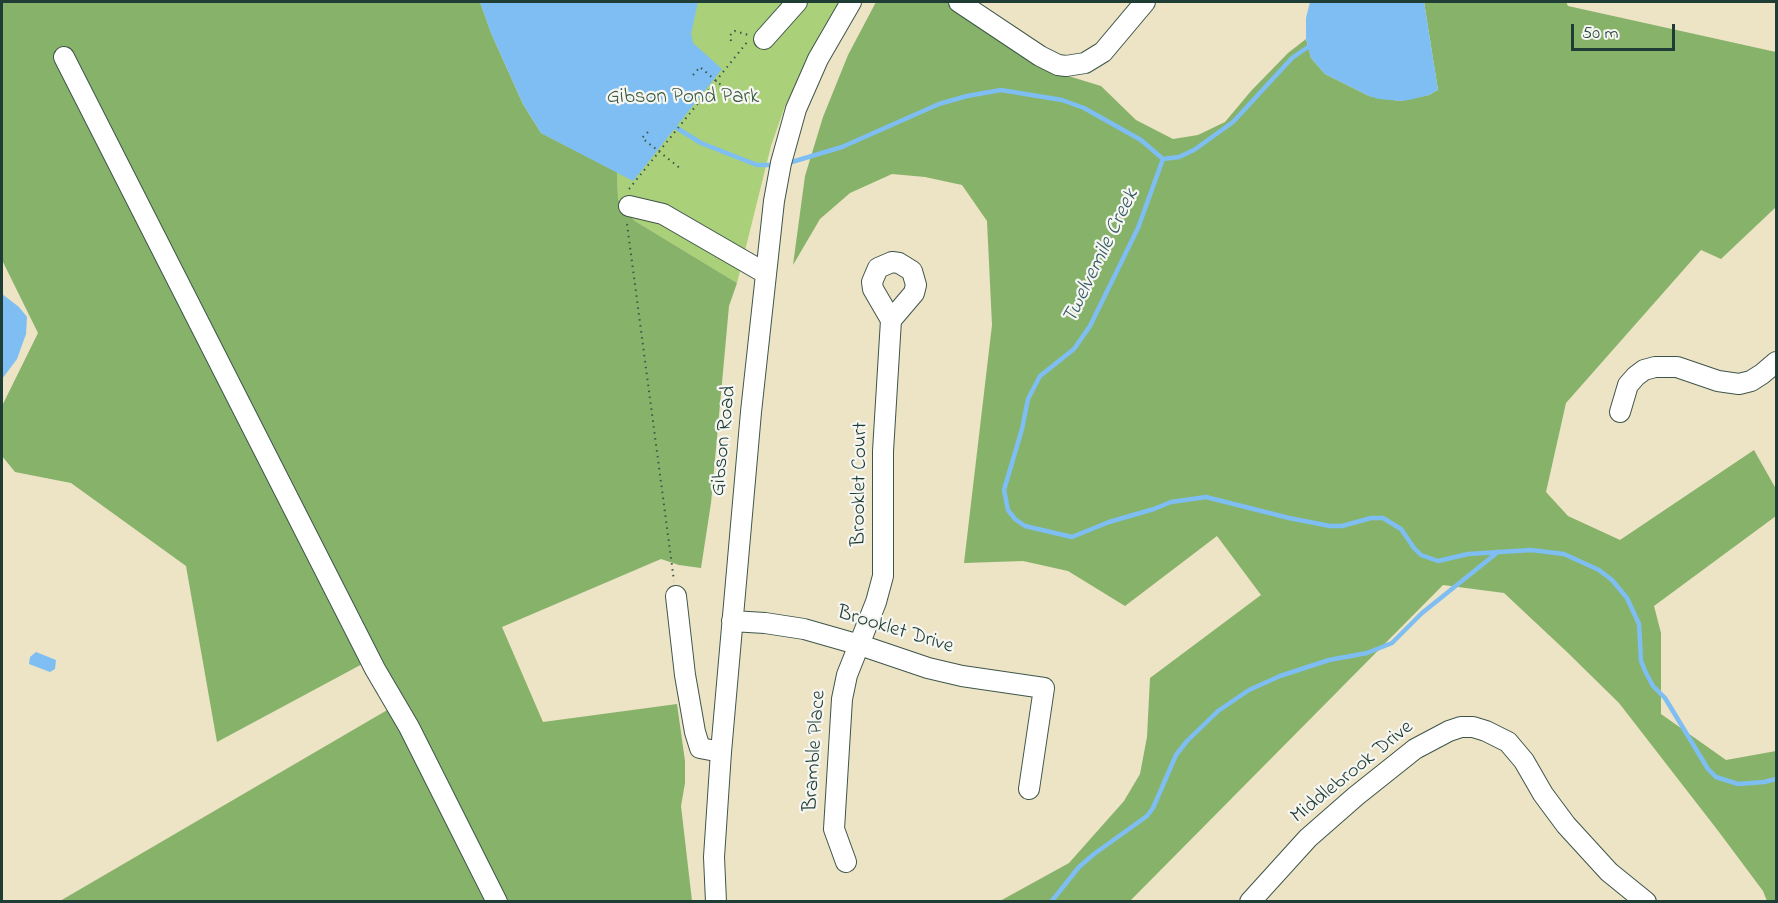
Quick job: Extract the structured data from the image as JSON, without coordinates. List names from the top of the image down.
{
  "streets": {
    "street": [
      "Gibson Road",
      "Brooklet Court",
      "Brooklet Drive",
      "Bramble Place",
      "Middlebrook Drive"
    ]
  },
  "crossings": [
    ["Gibson Road", "Brooklet Drive"],
    ["Brooklet Court", "Brooklet Drive"],
    ["Brooklet Court", "Bramble Place"],
    ["Brooklet Drive", "Bramble Place"]
  ],
  "water": ["Twelvemile Creek"],
  "parks": ["Gibson Pond Park"],
  "scale_bar": "50 m"
}
